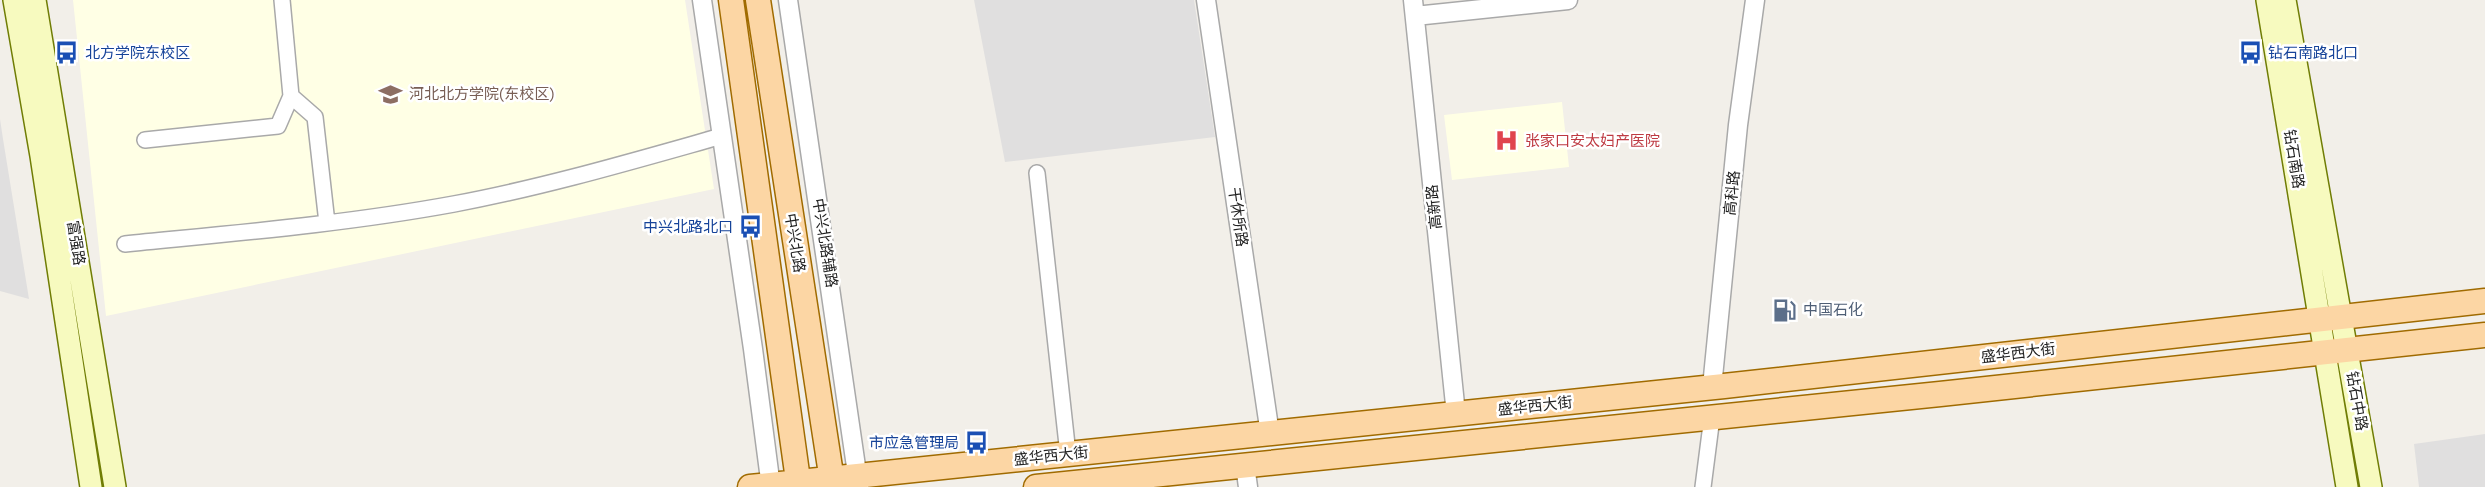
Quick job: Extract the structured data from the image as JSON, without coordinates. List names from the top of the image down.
{
  "streets": {
    "main road": [
      "钻石南路",
      "富强路",
      "中兴北路",
      "盛华西大街",
      "钻石中路"
    ],
    "street": [
      "高科路",
      "高新路",
      "干休所路",
      "中兴北路辅路"
    ]
  },
  "crossings": [
    ["钻石南路", "盛华西大街"],
    ["钻石南路", "钻石中路"],
    ["高科路", "盛华西大街"],
    ["高新路", "盛华西大街"],
    ["干休所路", "盛华西大街"],
    ["中兴北路", "盛华西大街"],
    ["中兴北路辅路", "盛华西大街"],
    ["盛华西大街", "钻石中路"]
  ],
  "places": {
    "bus stop": [
      "北方学院东校区",
      "钻石南路北口",
      "中兴北路北口",
      "市应急管理局"
    ],
    "school or university": ["河北北方学院(东校区)"],
    "hospital": ["张家口安太妇产医院"],
    "fuel station": ["中国石化"]
  }
}
